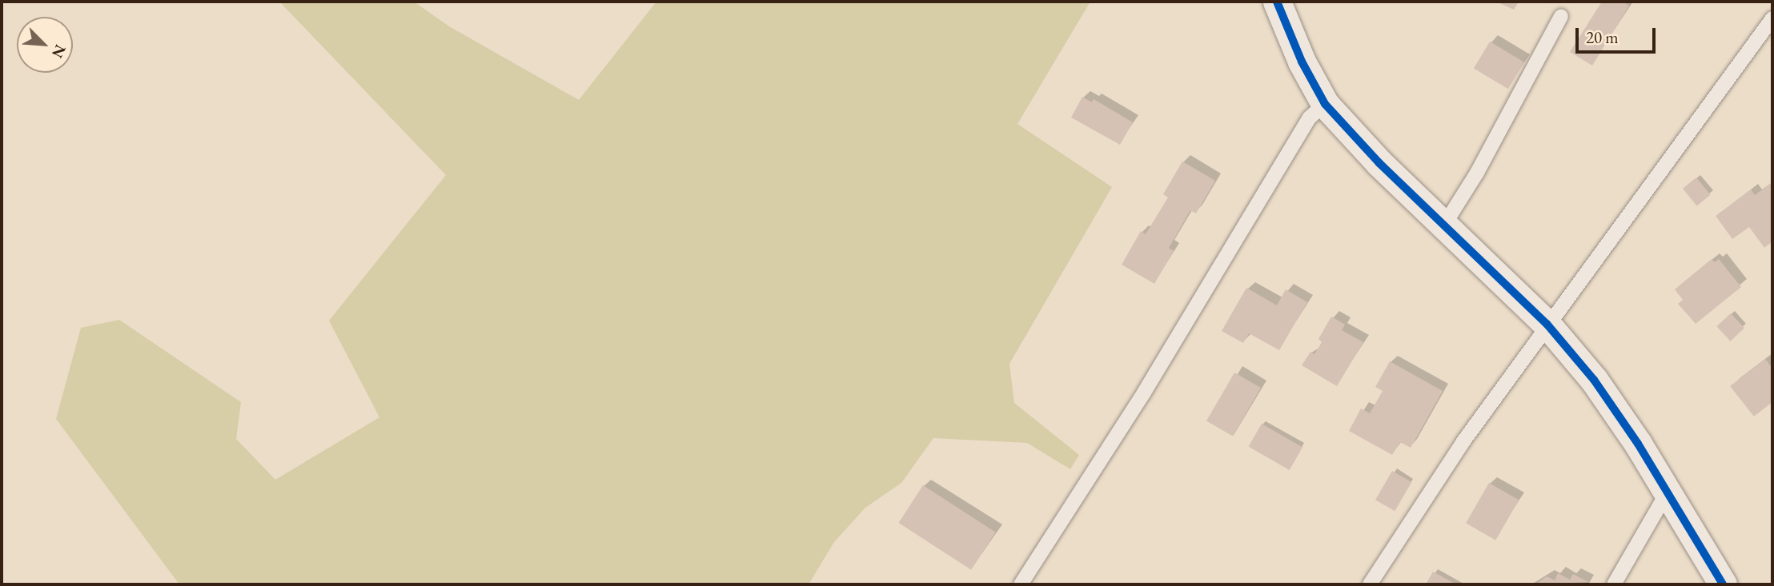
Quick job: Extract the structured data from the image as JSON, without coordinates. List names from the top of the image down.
{
  "scale_bar": "20 m",
  "north": "bottom right"
}
